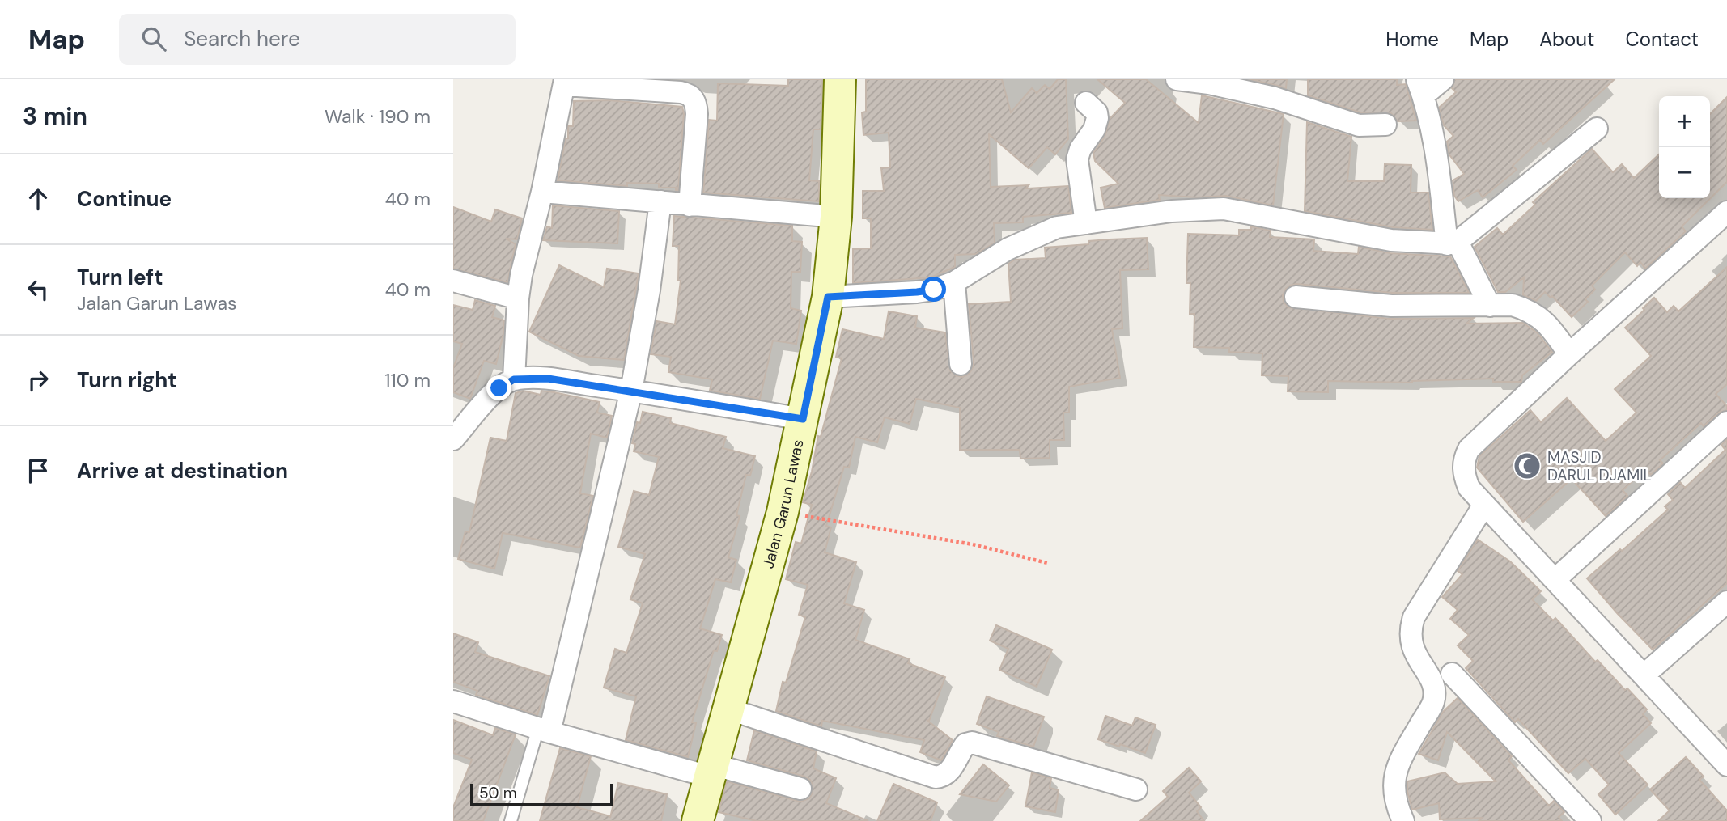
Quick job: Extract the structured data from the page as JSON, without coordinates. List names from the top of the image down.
{
  "streets": {
    "main road": ["Jalan Garun Lawas"]
  },
  "places": {
    "mosque": ["MASJID DARUL DJAMIL"]
  },
  "scale_bar": "50 m",
  "page": {
    "header": "Map",
    "search": "Search here",
    "nav": [
      "Home",
      "Map",
      "About",
      "Contact"
    ],
    "heading": ["3 min", "Walk · 190 m"],
    "map_buttons": ["+", "−"],
    "list": [
      ["Continue", "40 m"],
      ["Turn left", "Jalan Garun Lawas", "40 m"],
      ["Turn right", "110 m"],
      "Arrive at destination"
    ],
    "scale": "50 m"
  }
}
